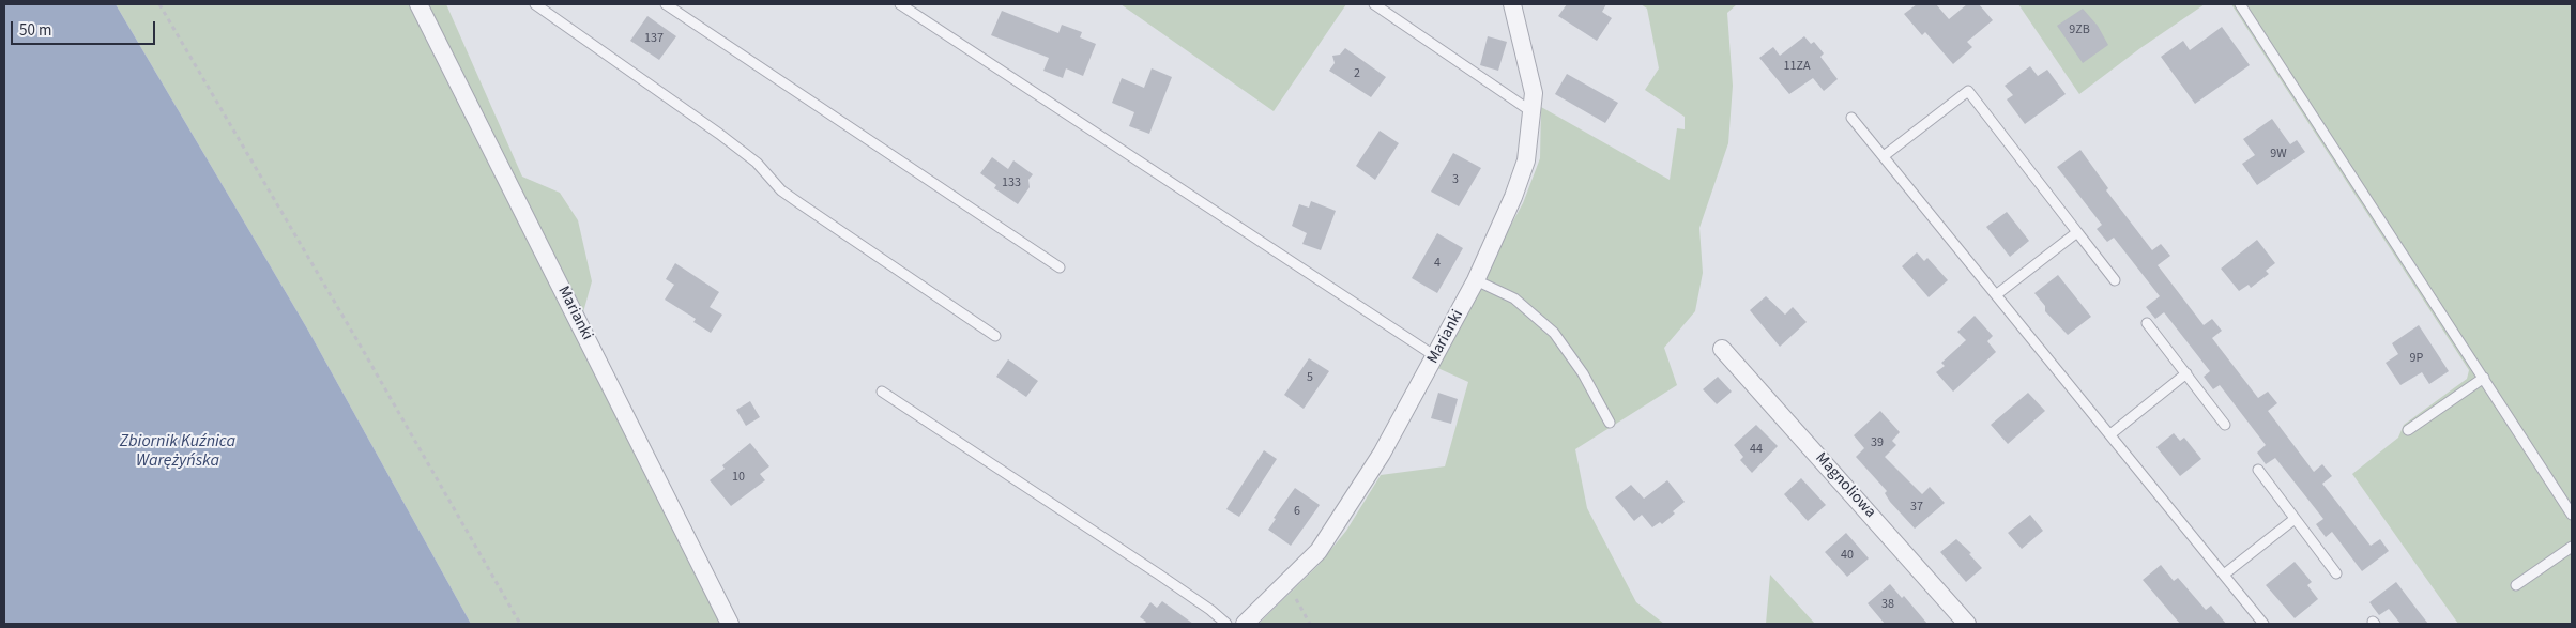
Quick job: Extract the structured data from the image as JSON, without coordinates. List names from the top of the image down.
{
  "streets": {
    "street": ["Marianki", "Magnoliowa"]
  },
  "water": ["Zbiornik Kuźnica Warężyńska"],
  "house_numbers": [
    "9ZB",
    "137",
    "11ZA",
    "2",
    "9W",
    "3",
    "133",
    "4",
    "9P",
    "5",
    "39",
    "44",
    "10",
    "37",
    "6",
    "40",
    "38"
  ],
  "scale_bar": "50 m"
}
